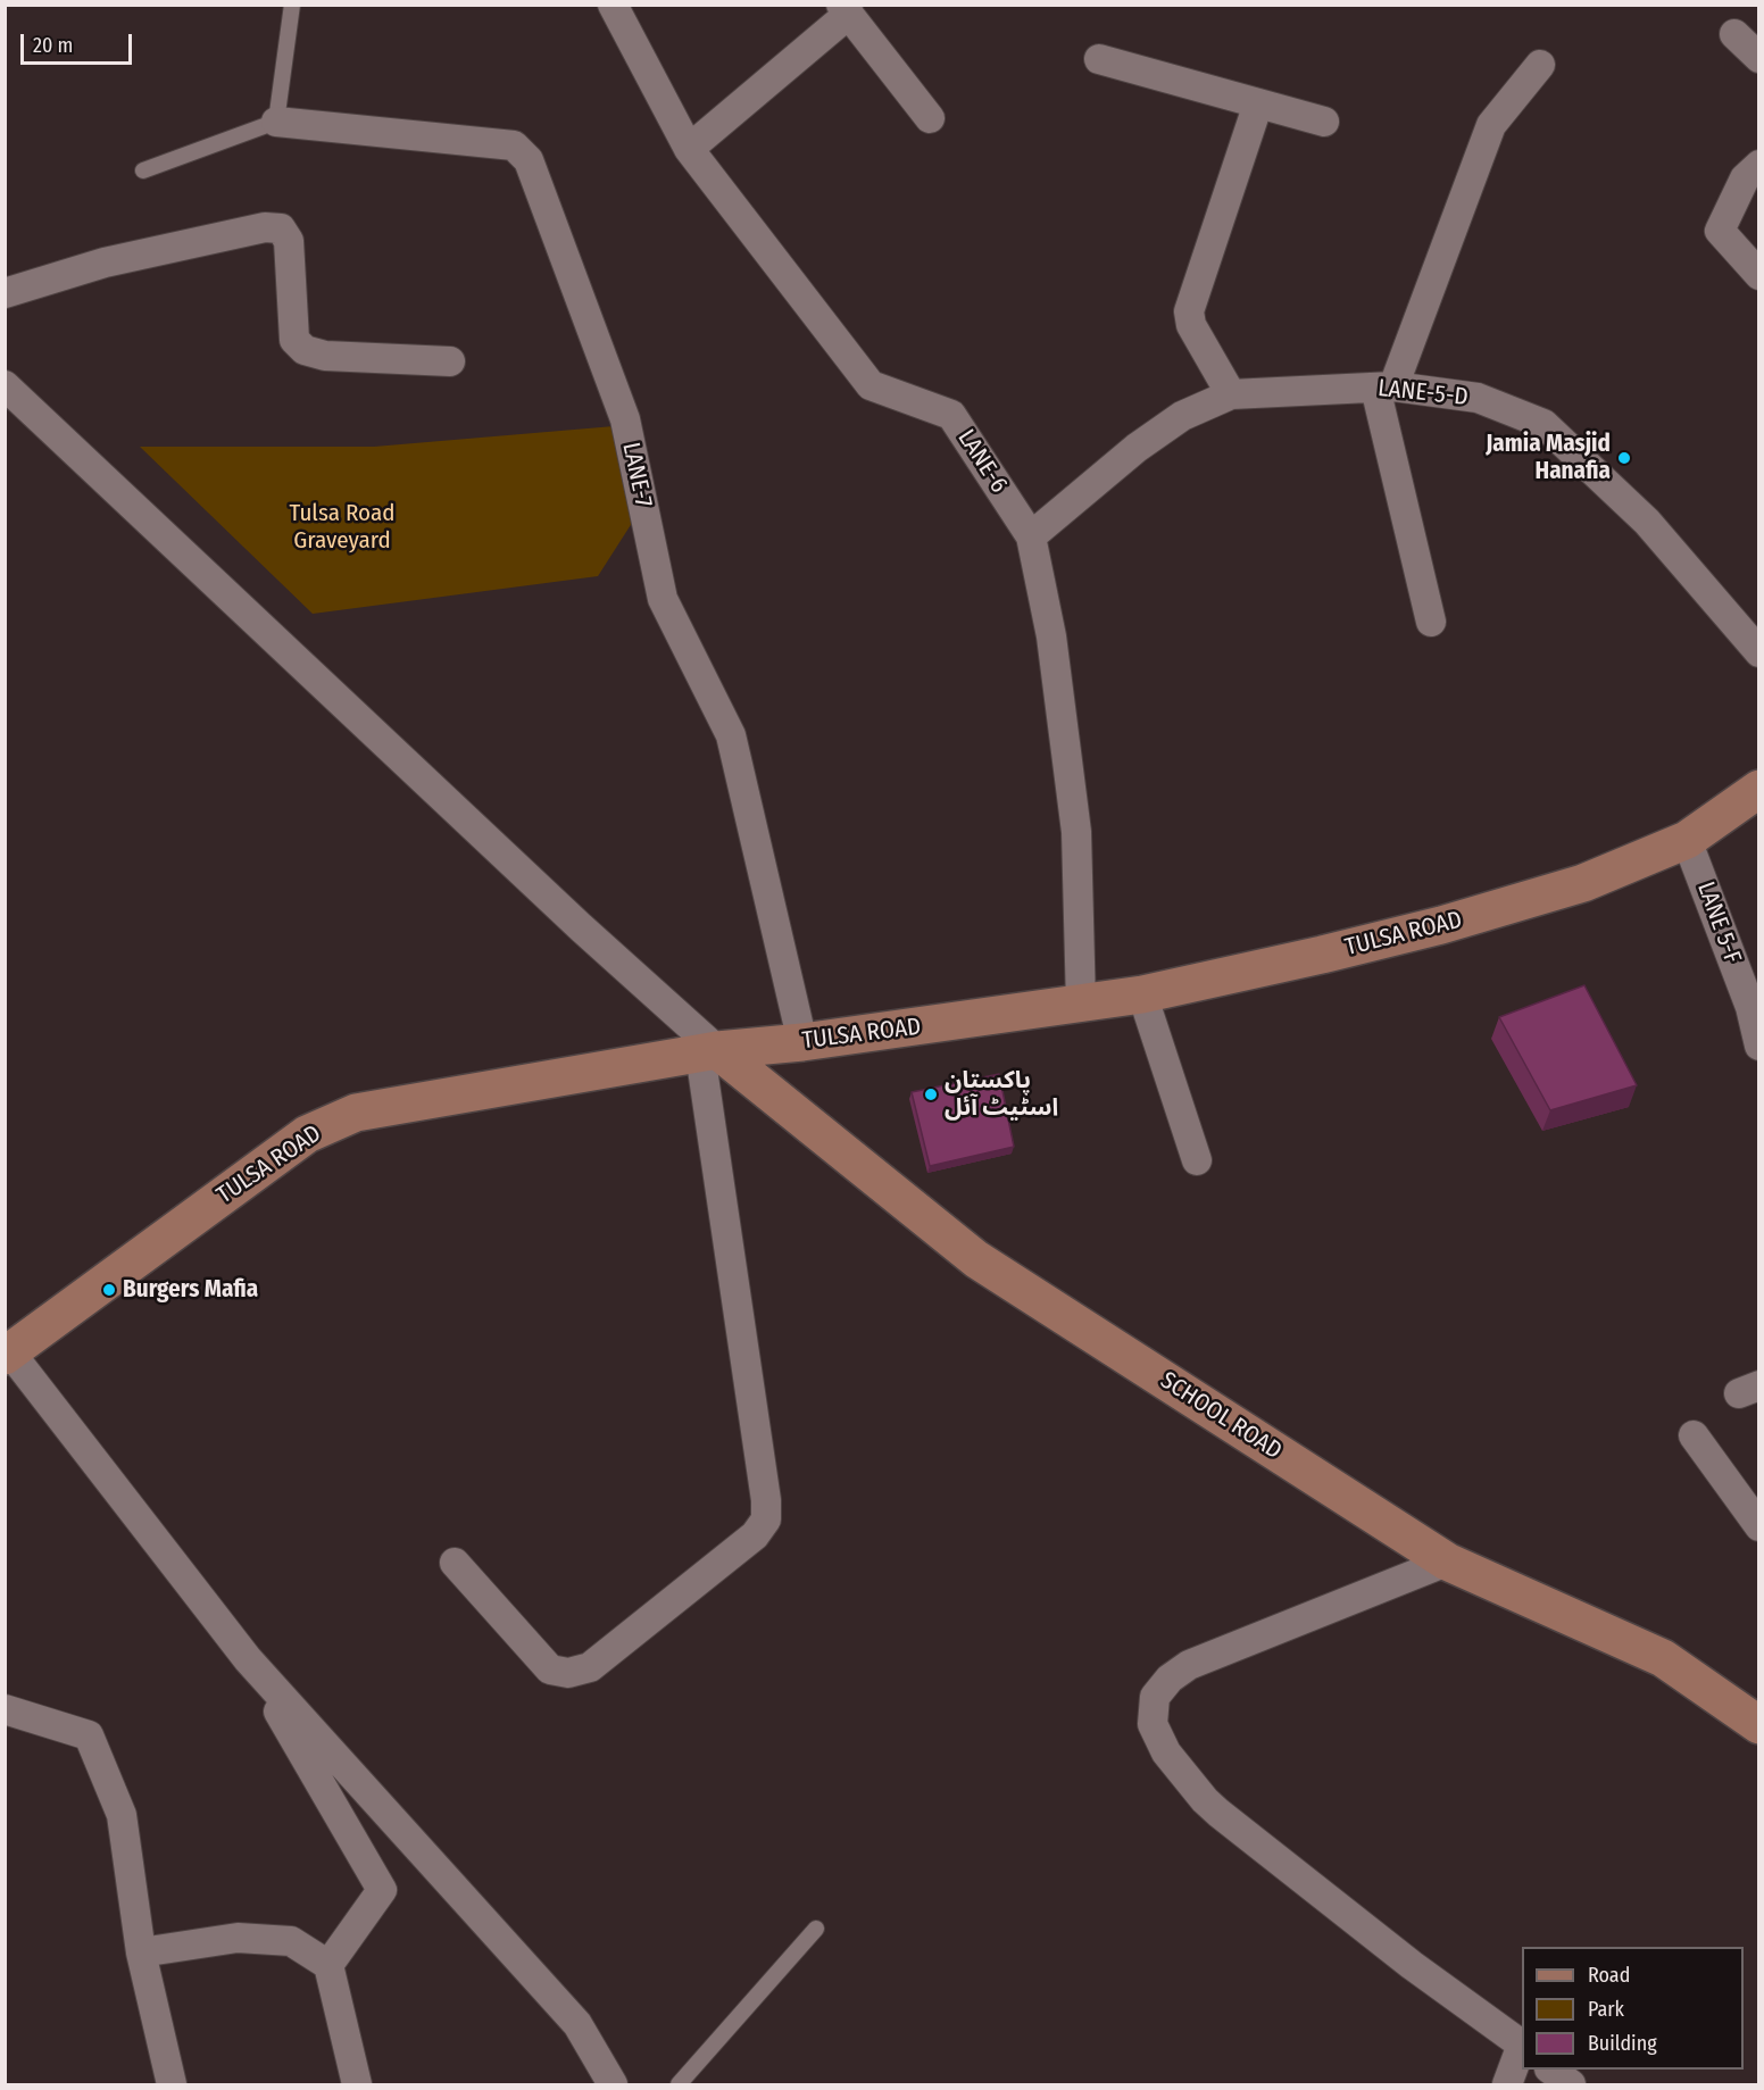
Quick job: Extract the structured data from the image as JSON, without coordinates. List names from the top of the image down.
{
  "streets": {
    "main road": ["TULSA ROAD", "SCHOOL ROAD"],
    "street": [
      "LANE-5-D",
      "LANE-6",
      "LANE-7",
      "LANE 5-F"
    ]
  },
  "crossings": [
    ["LANE-5-D", "LANE-6"],
    ["LANE-6", "TULSA ROAD"],
    ["LANE-7", "TULSA ROAD"],
    ["LANE 5-F", "TULSA ROAD"],
    ["TULSA ROAD", "SCHOOL ROAD"]
  ],
  "parks": ["Tulsa Road Graveyard"],
  "places": ["Jamia Masjid Hanafia", "پاکستان اسٹیٹ آئل", "Burgers Mafia"],
  "legend": ["Road", "Park", "Building"],
  "scale_bar": "20 m"
}
